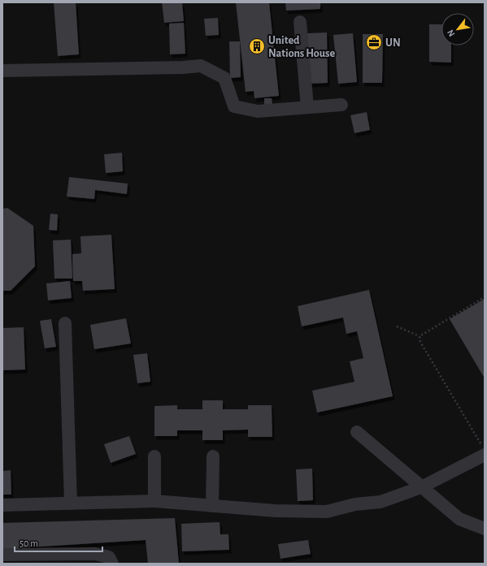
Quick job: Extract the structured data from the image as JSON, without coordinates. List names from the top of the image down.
{
  "places": {
    "office": ["UN"],
    "building": ["United Nations House"]
  },
  "scale_bar": "50 m",
  "north": "bottom left"
}
